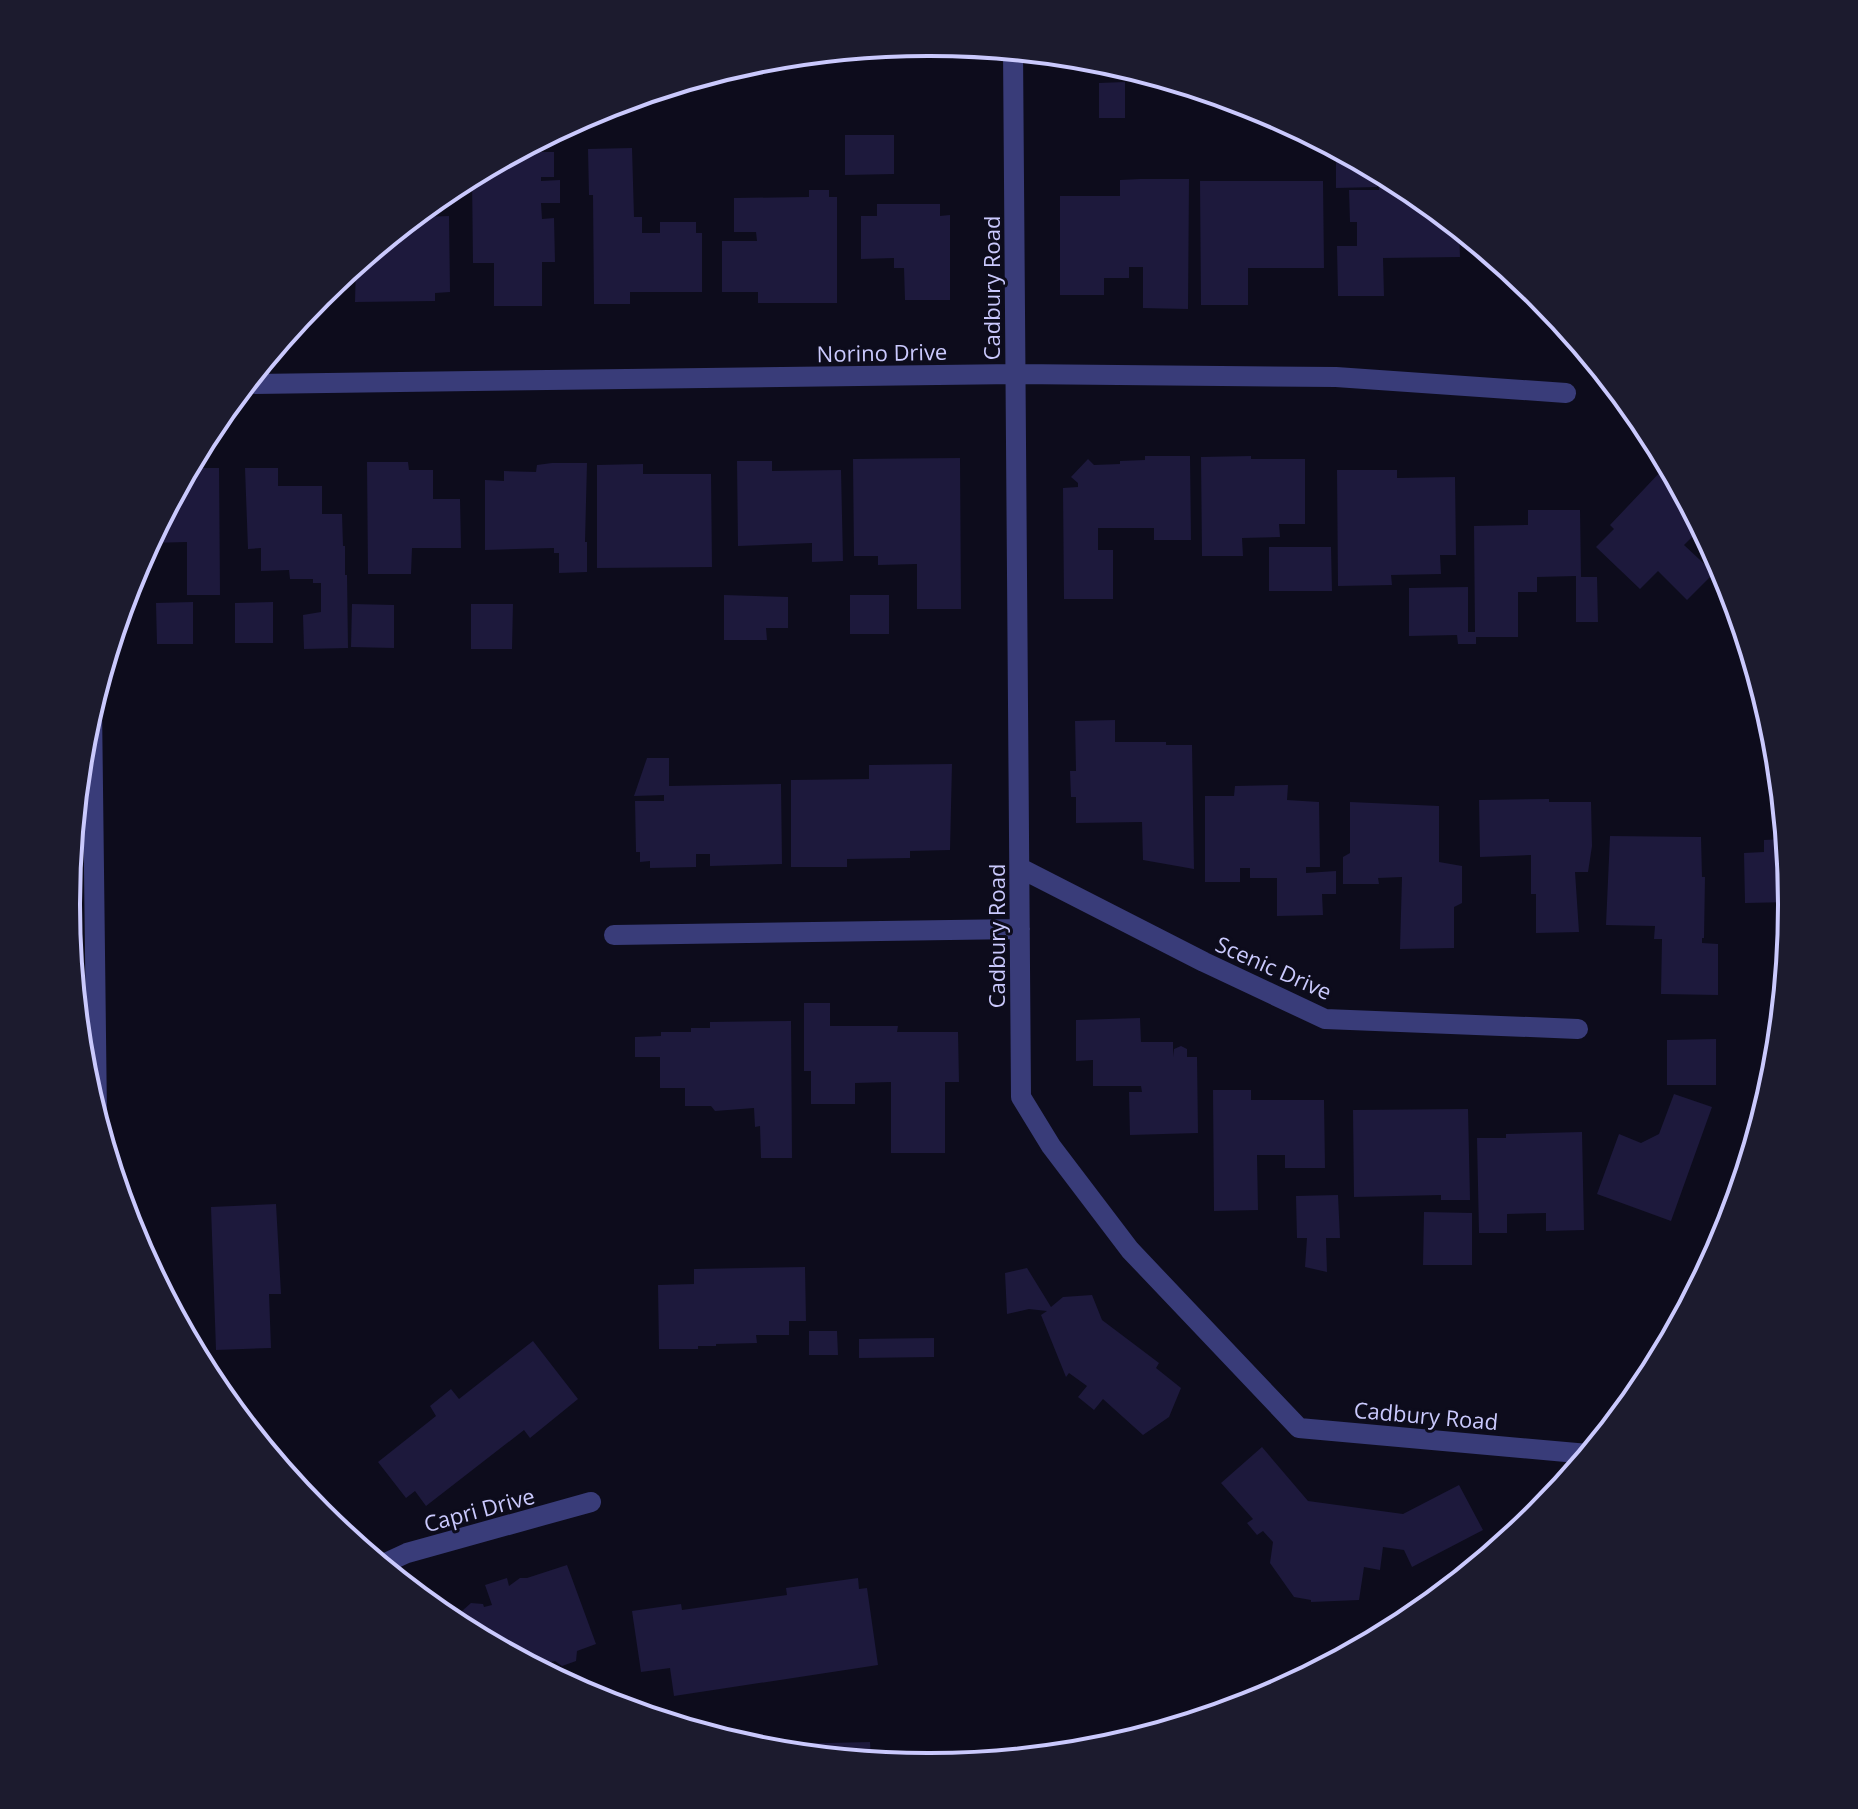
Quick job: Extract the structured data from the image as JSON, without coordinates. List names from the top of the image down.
{
  "streets": {
    "street": [
      "Cadbury Road",
      "Norino Drive",
      "Scenic Drive",
      "Capri Drive"
    ]
  },
  "crossings": [
    ["Cadbury Road", "Norino Drive"],
    ["Cadbury Road", "Scenic Drive"]
  ]
}
